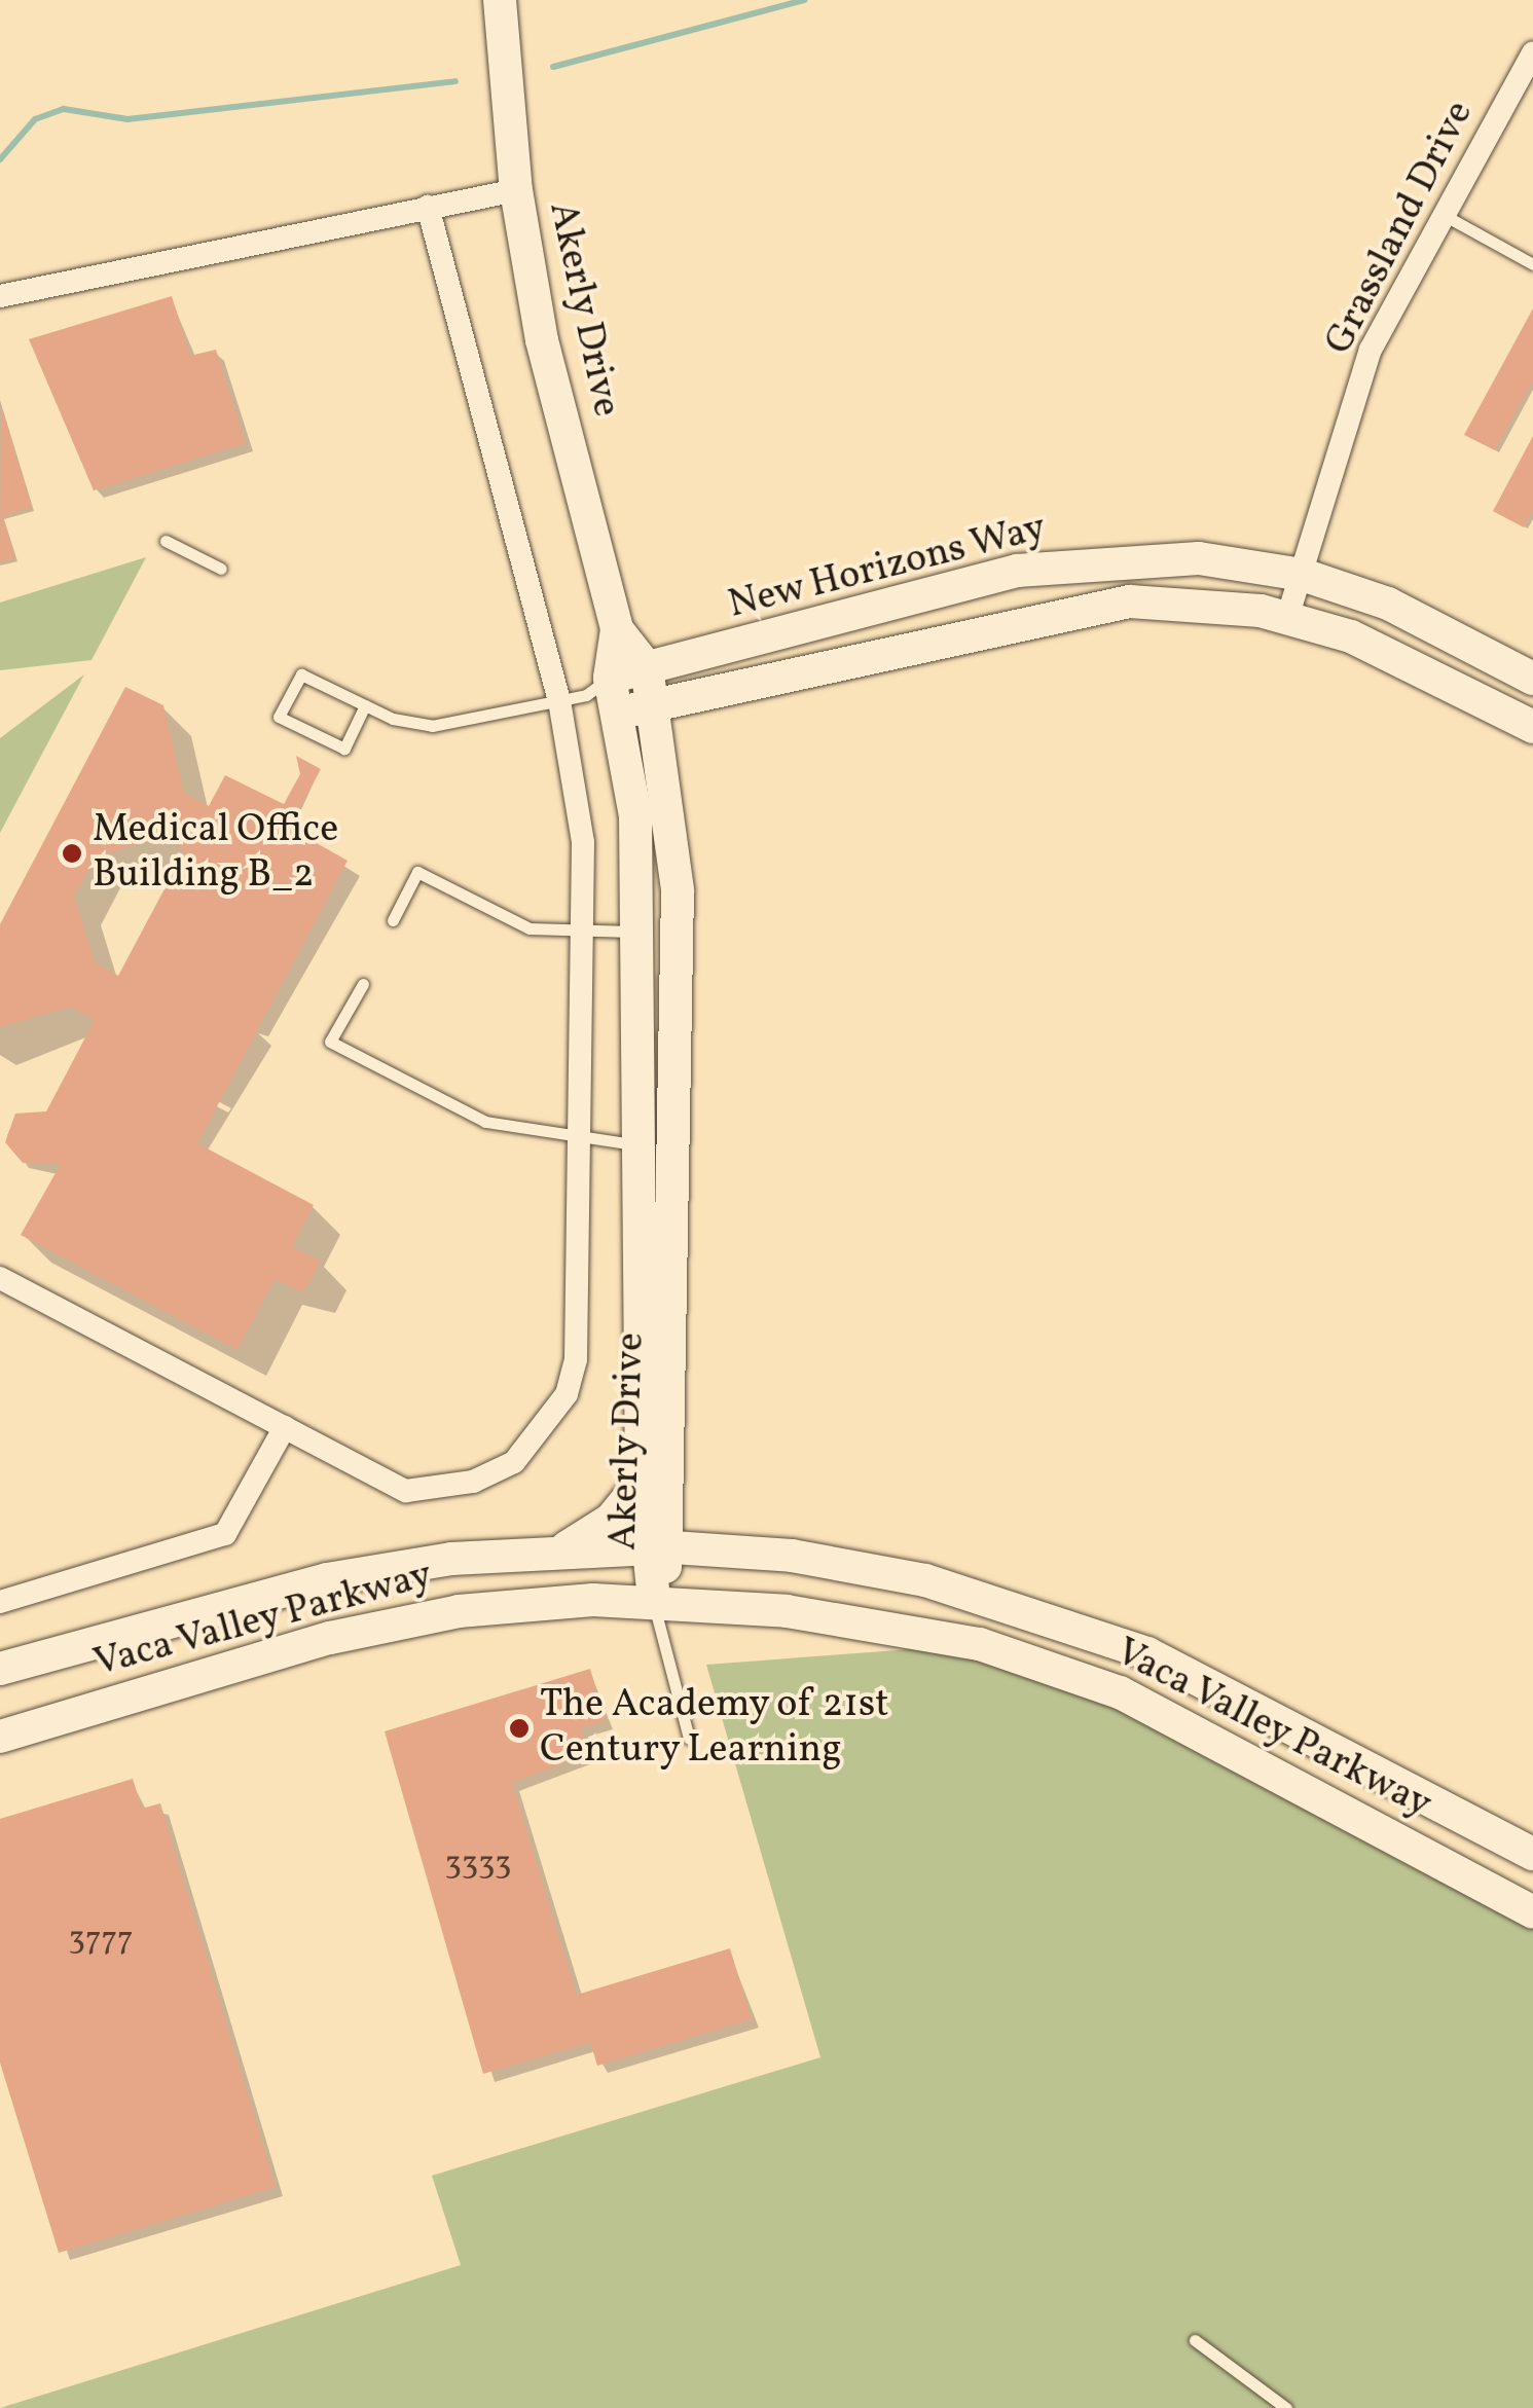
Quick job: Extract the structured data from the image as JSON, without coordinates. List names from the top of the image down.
{
  "streets": {
    "street": [
      "Grassland Drive",
      "Akerly Drive",
      "New Horizons Way",
      "Vaca Valley Parkway"
    ]
  },
  "crossings": [
    ["Grassland Drive", "New Horizons Way"],
    ["Akerly Drive", "New Horizons Way"],
    ["Akerly Drive", "Vaca Valley Parkway"]
  ],
  "places": ["Medical Office Building B_2", "The Academy of 21st Century Learning"],
  "house_numbers": ["3333", "3777"]
}
